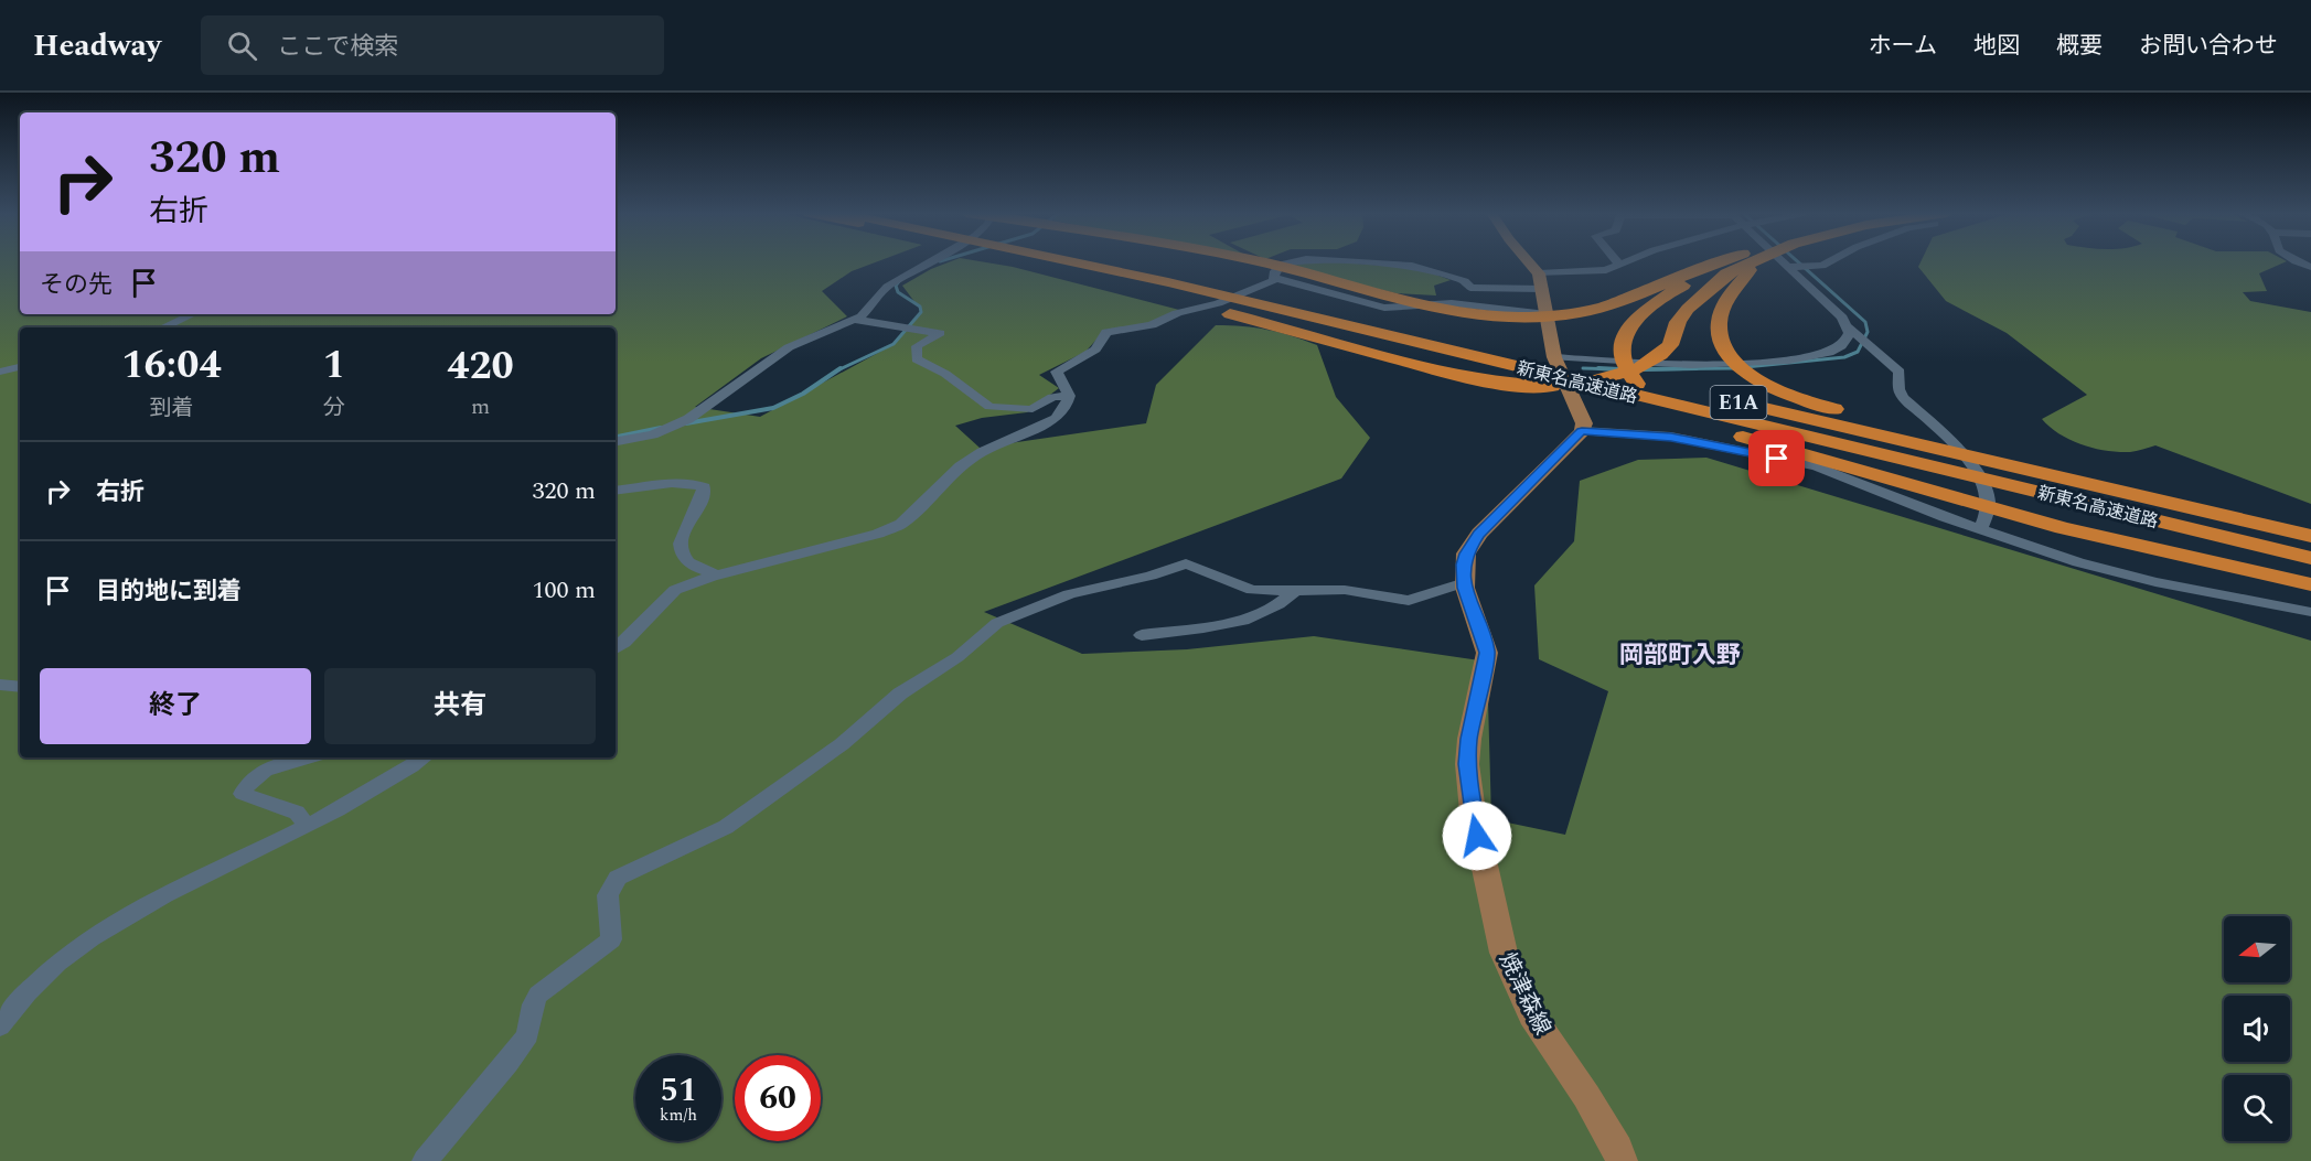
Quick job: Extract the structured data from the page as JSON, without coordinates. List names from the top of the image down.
{
  "streets": {
    "highway": ["新東名高速道路", "E1A"],
    "main road": ["焼津森線"]
  },
  "districts": ["岡部町入野"],
  "north": "left",
  "page": {
    "header": "Headway",
    "search": "ここで検索",
    "nav": [
      "ホーム",
      "地図",
      "概要",
      "お問い合わせ"
    ],
    "turn": ["320 m", "右折"],
    "then": "その先",
    "eta": [
      "16:04",
      "到着",
      "1",
      "分",
      "420",
      "m"
    ],
    "list": [
      {
        "name": "右折",
        "value": "320 m"
      },
      {
        "name": "目的地に到着",
        "value": "100 m"
      }
    ],
    "buttons": ["終了", "共有"],
    "speed": "51 km/h",
    "limit": "60"
  }
}
